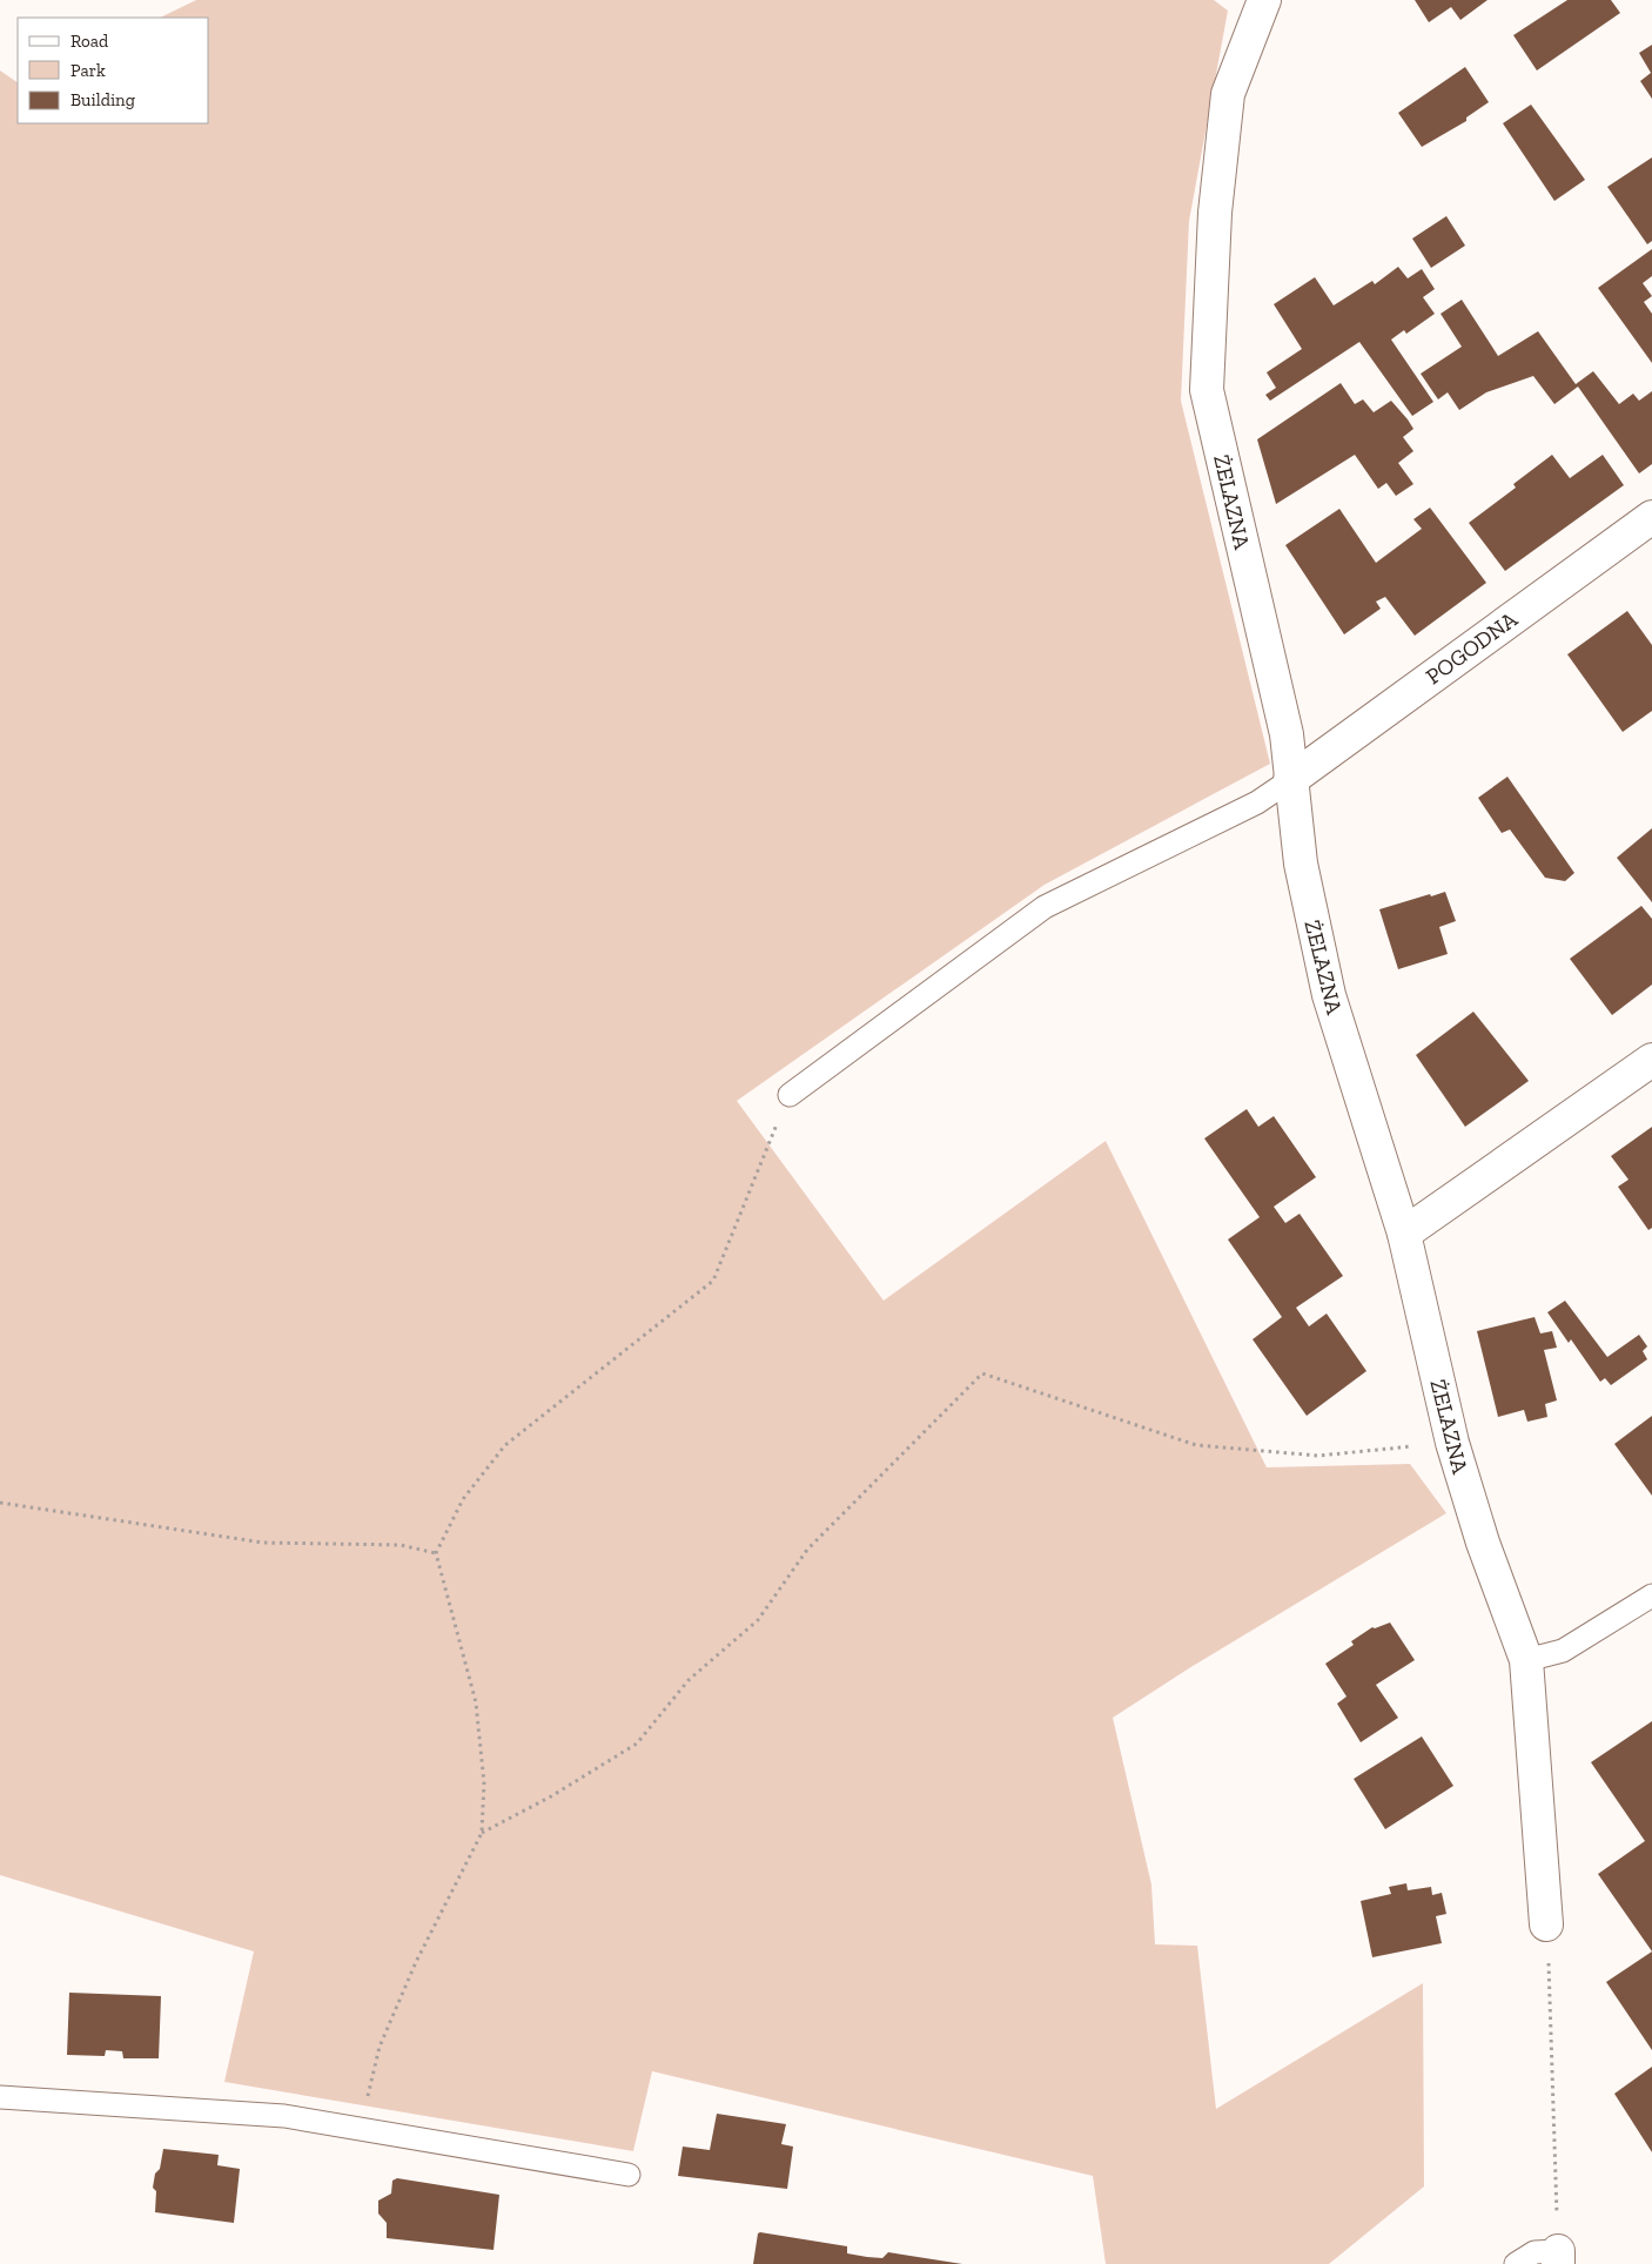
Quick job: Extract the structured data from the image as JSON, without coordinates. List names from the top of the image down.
{
  "streets": {
    "street": ["ŻELAZNA", "POGODNA"]
  },
  "crossings": [
    ["ŻELAZNA", "POGODNA"]
  ],
  "legend": ["Road", "Park", "Building"]
}
